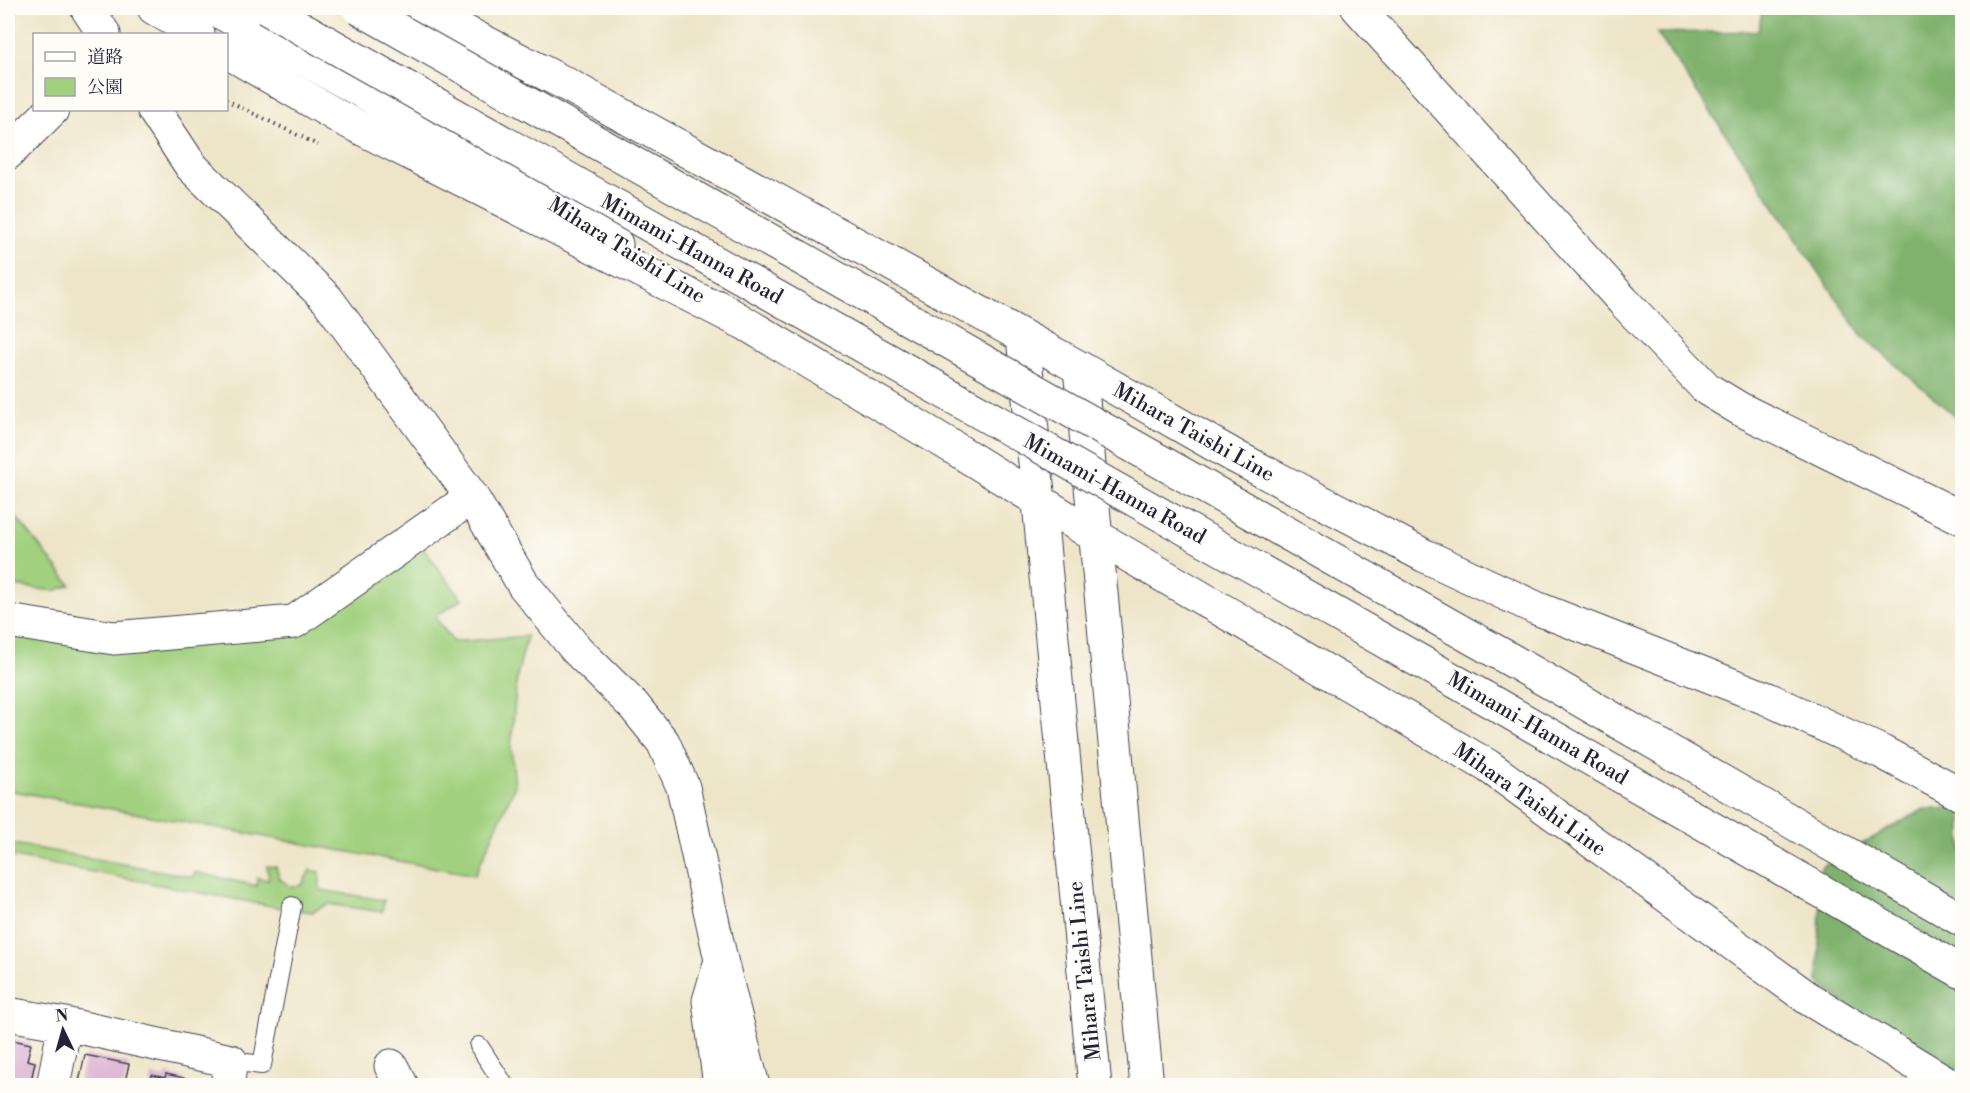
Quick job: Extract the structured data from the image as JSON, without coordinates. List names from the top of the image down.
{
  "streets": {
    "main road": ["Mimami-Hanna Road", "Mihara Taishi Line"]
  },
  "legend": ["道路", "公園"],
  "north": "top"
}
